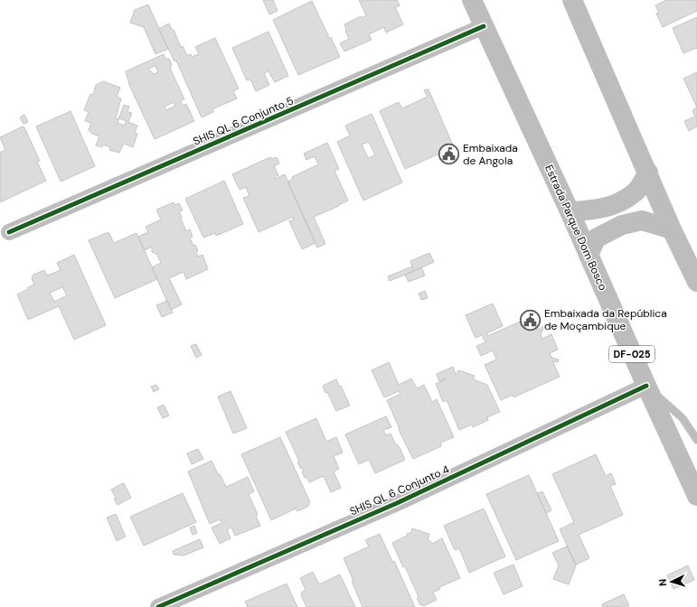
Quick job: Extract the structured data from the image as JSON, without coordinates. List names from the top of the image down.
{
  "streets": {
    "main road": ["Estrada Parque Dom Bosco", "DF-025"],
    "street": ["SHIS QL 6 Conjunto 5", "SHIS QL 6 Conjunto 4"]
  },
  "crossings": [
    ["SHIS QL 6 Conjunto 5", "Estrada Parque Dom Bosco"],
    ["Estrada Parque Dom Bosco", "SHIS QL 6 Conjunto 4"]
  ],
  "places": {
    "public building": ["Embaixada de Angola", "Embaixada da República de Moçambique"]
  },
  "north": "left"
}
